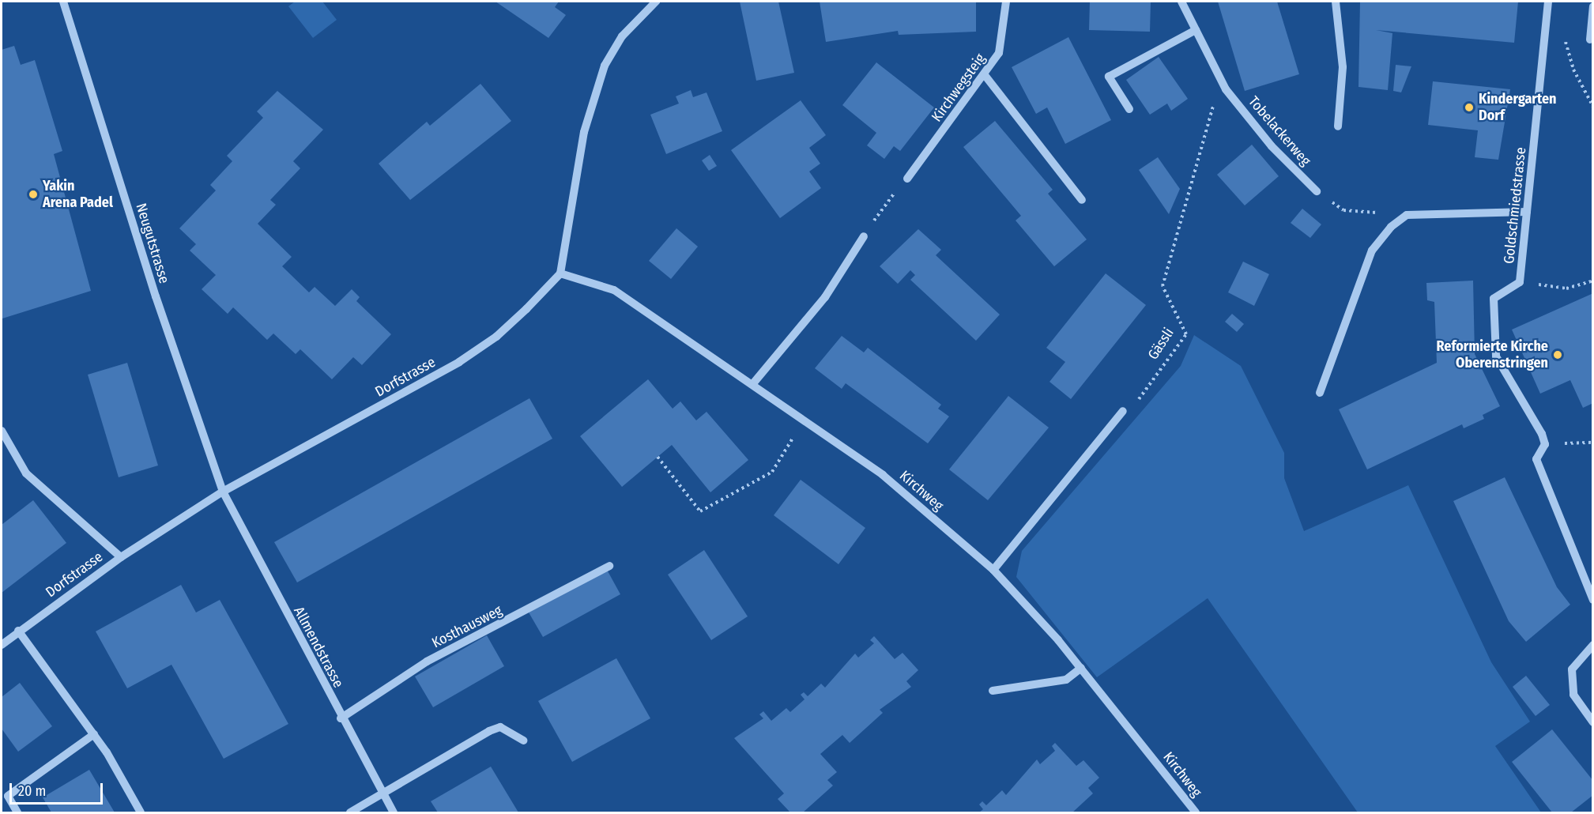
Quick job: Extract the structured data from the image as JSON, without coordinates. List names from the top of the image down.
{
  "streets": {
    "street": [
      "Kirchwegsteig",
      "Tobelackerweg",
      "Goldschmiedstrasse",
      "Neugutstrasse",
      "Dorfstrasse",
      "Kirchweg",
      "Kosthausweg",
      "Allmendstrasse"
    ],
    "path": ["Gässli"]
  },
  "crossings": [
    ["Tobelackerweg", "Gässli"],
    ["Neugutstrasse", "Dorfstrasse"],
    ["Neugutstrasse", "Allmendstrasse"],
    ["Dorfstrasse", "Kirchweg"],
    ["Dorfstrasse", "Allmendstrasse"],
    ["Kosthausweg", "Allmendstrasse"]
  ],
  "places": ["Kindergarten Dorf", "Yakin Arena Padel", "Reformierte Kirche Oberenstringen"],
  "scale_bar": "20 m"
}
